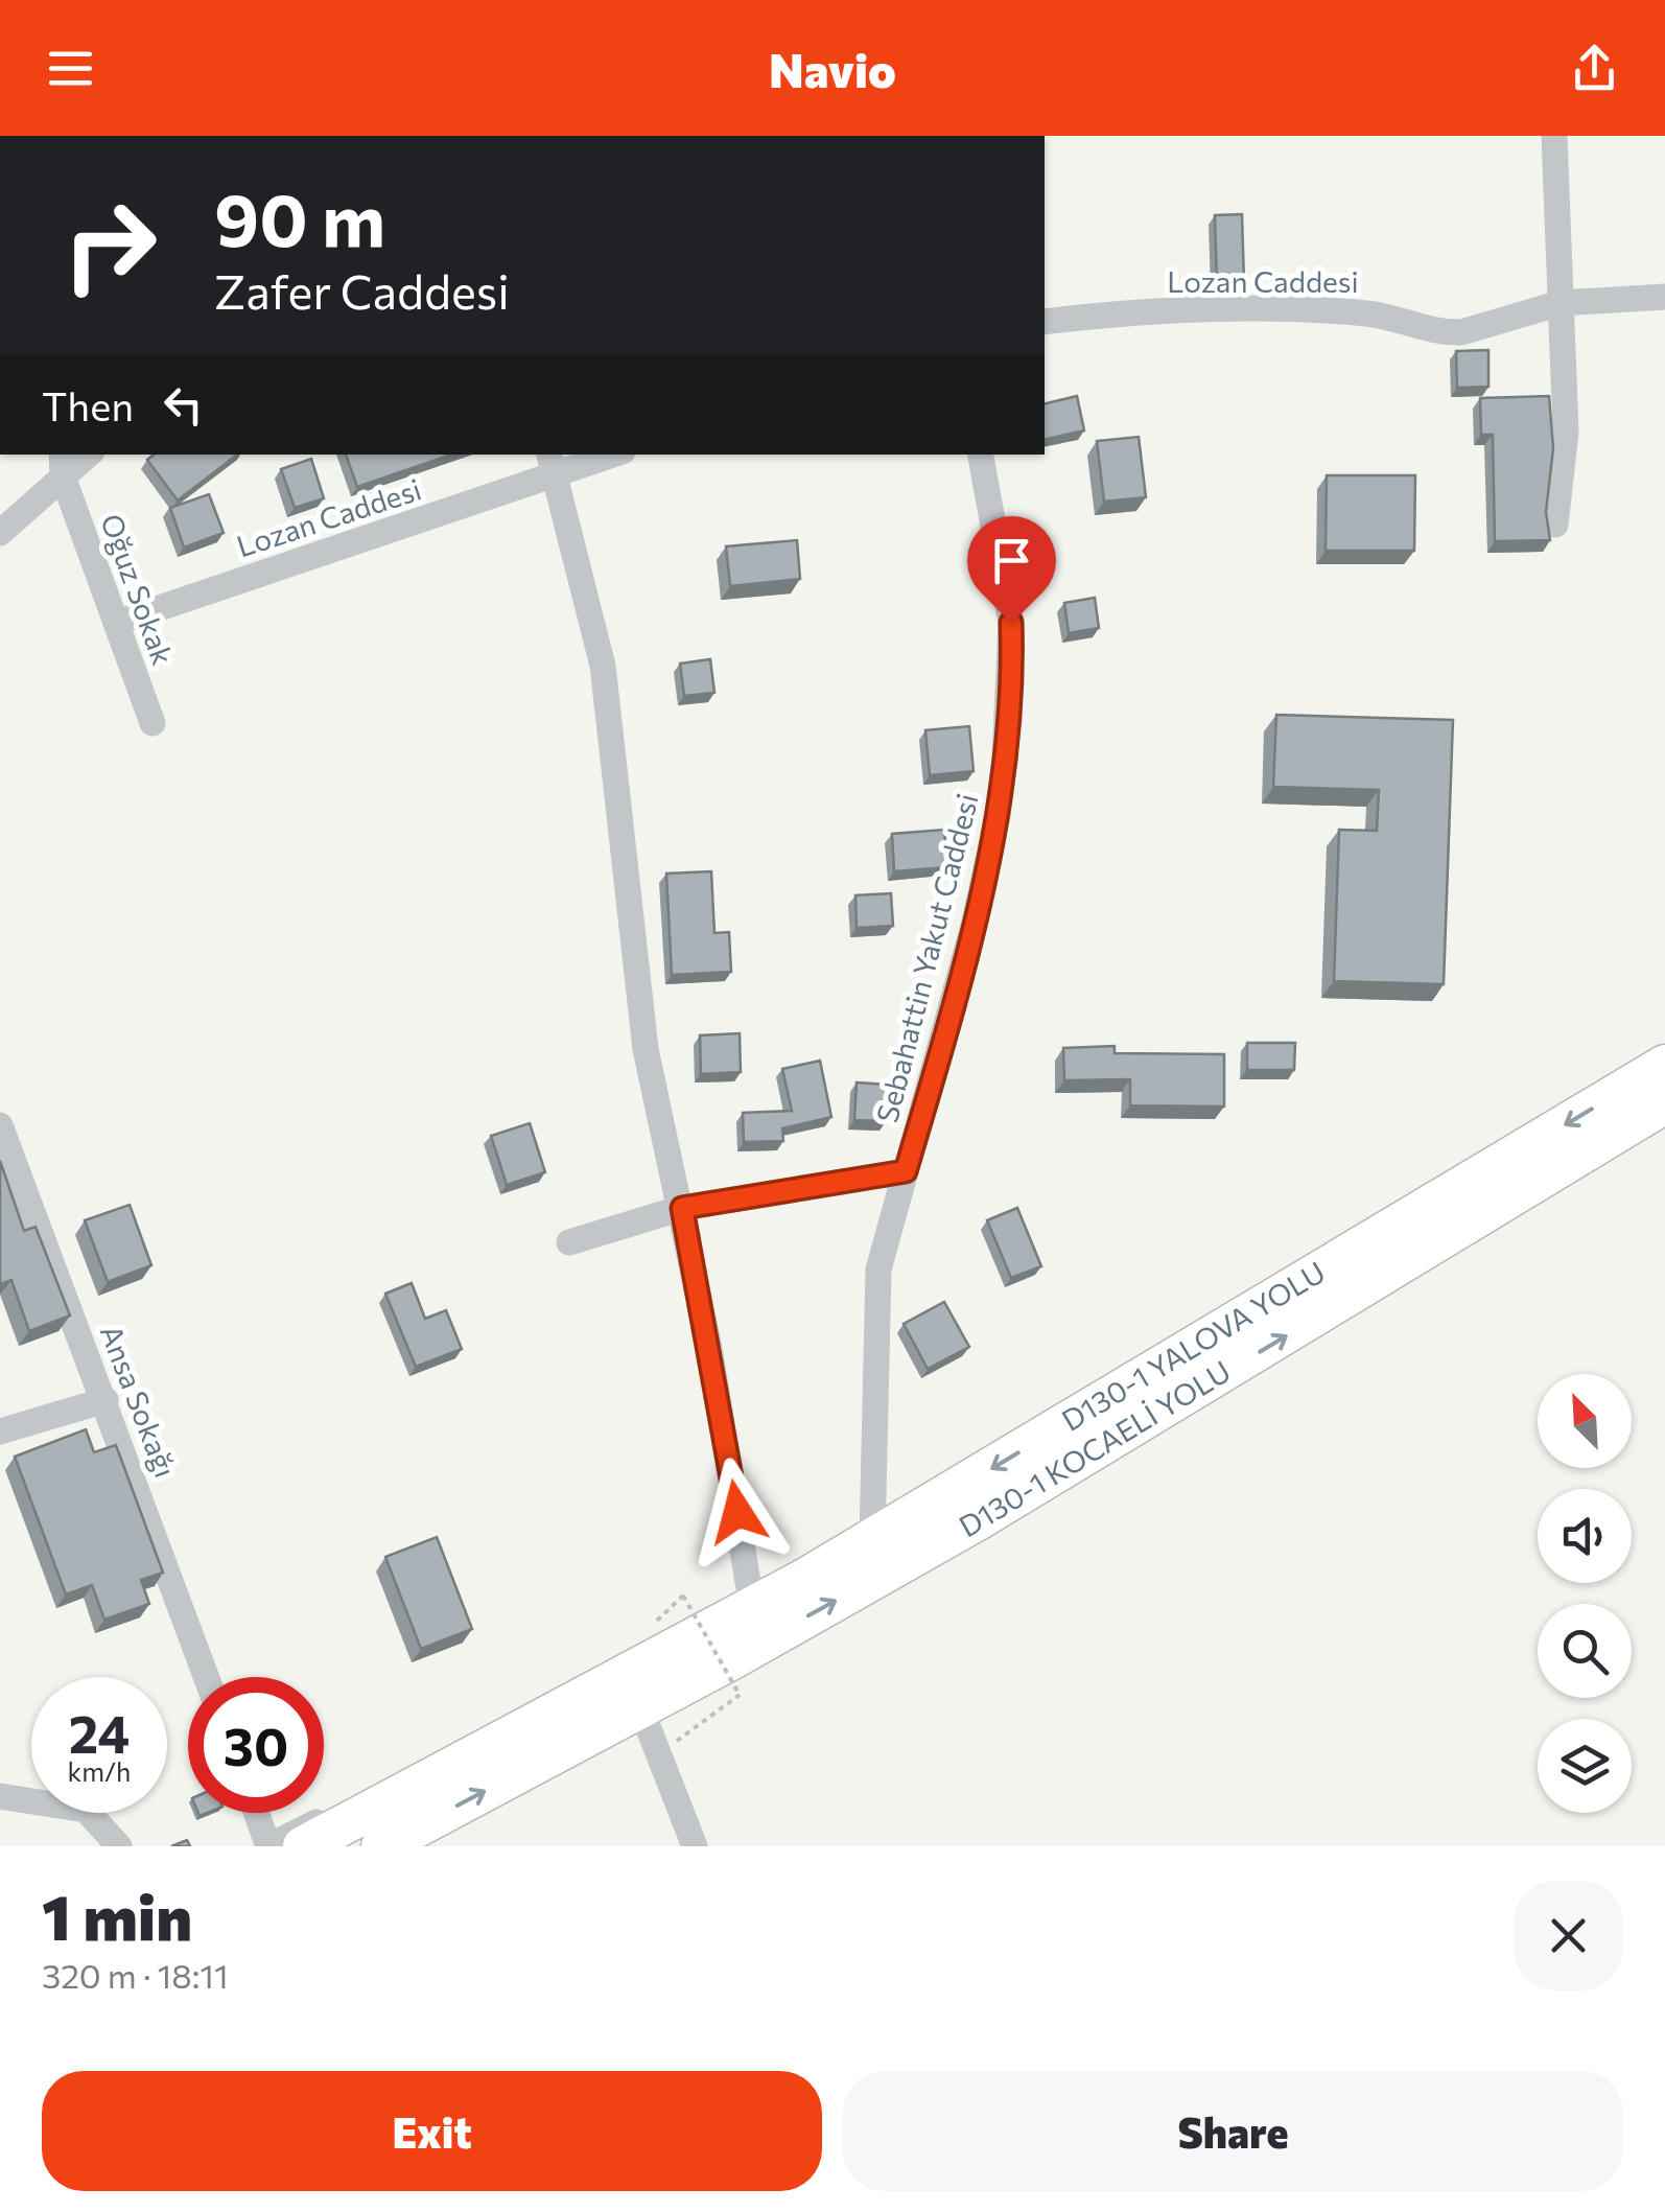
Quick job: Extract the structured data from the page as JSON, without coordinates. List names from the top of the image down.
{
  "streets": {
    "highway": ["D130-1 YALOVA YOLU", "D130-1 KOCAELİ YOLU"],
    "street": [
      "Lozan Caddesi",
      "Oğuz Sokak",
      "Sebahattin Yakut Caddesi",
      "Ansa Sokağı"
    ]
  },
  "crossings": [
    ["Lozan Caddesi", "Oğuz Sokak"],
    ["Sebahattin Yakut Caddesi", "D130-1 YALOVA YOLU"],
    ["D130-1 YALOVA YOLU", "D130-1 KOCAELİ YOLU"]
  ],
  "one_way": ["D130-1 YALOVA YOLU", "D130-1 KOCAELİ YOLU"],
  "north": "top left",
  "page": {
    "header": "Navio",
    "turn": ["90 m", "Zafer Caddesi"],
    "then": "Then",
    "speed": "24 km/h",
    "limit": "30",
    "heading": ["1 min", "320 m · 18:11"],
    "buttons": ["Exit", "Share"]
  }
}
